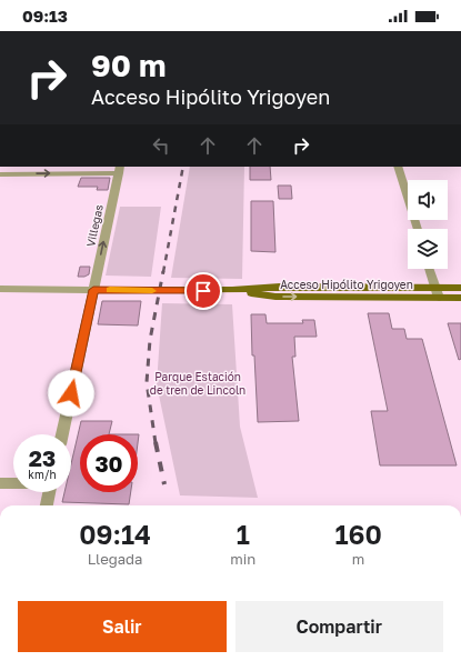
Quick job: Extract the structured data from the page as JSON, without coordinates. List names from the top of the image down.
{
  "streets": {
    "main road": ["Acceso Hipólito Yrigoyen"],
    "street": ["Villegas"]
  },
  "crossings": [
    ["Villegas", "Acceso Hipólito Yrigoyen"]
  ],
  "one_way": ["Villegas"],
  "parks": ["Parque Estación de tren de Lincoln"],
  "page": {
    "status": "09:13",
    "turn": ["90 m", "Acceso Hipólito Yrigoyen"],
    "speed": "23 km/h",
    "limit": "30",
    "eta": [
      "09:14",
      "Llegada",
      "1",
      "min",
      "160",
      "m"
    ],
    "buttons": ["Salir", "Compartir"]
  }
}
